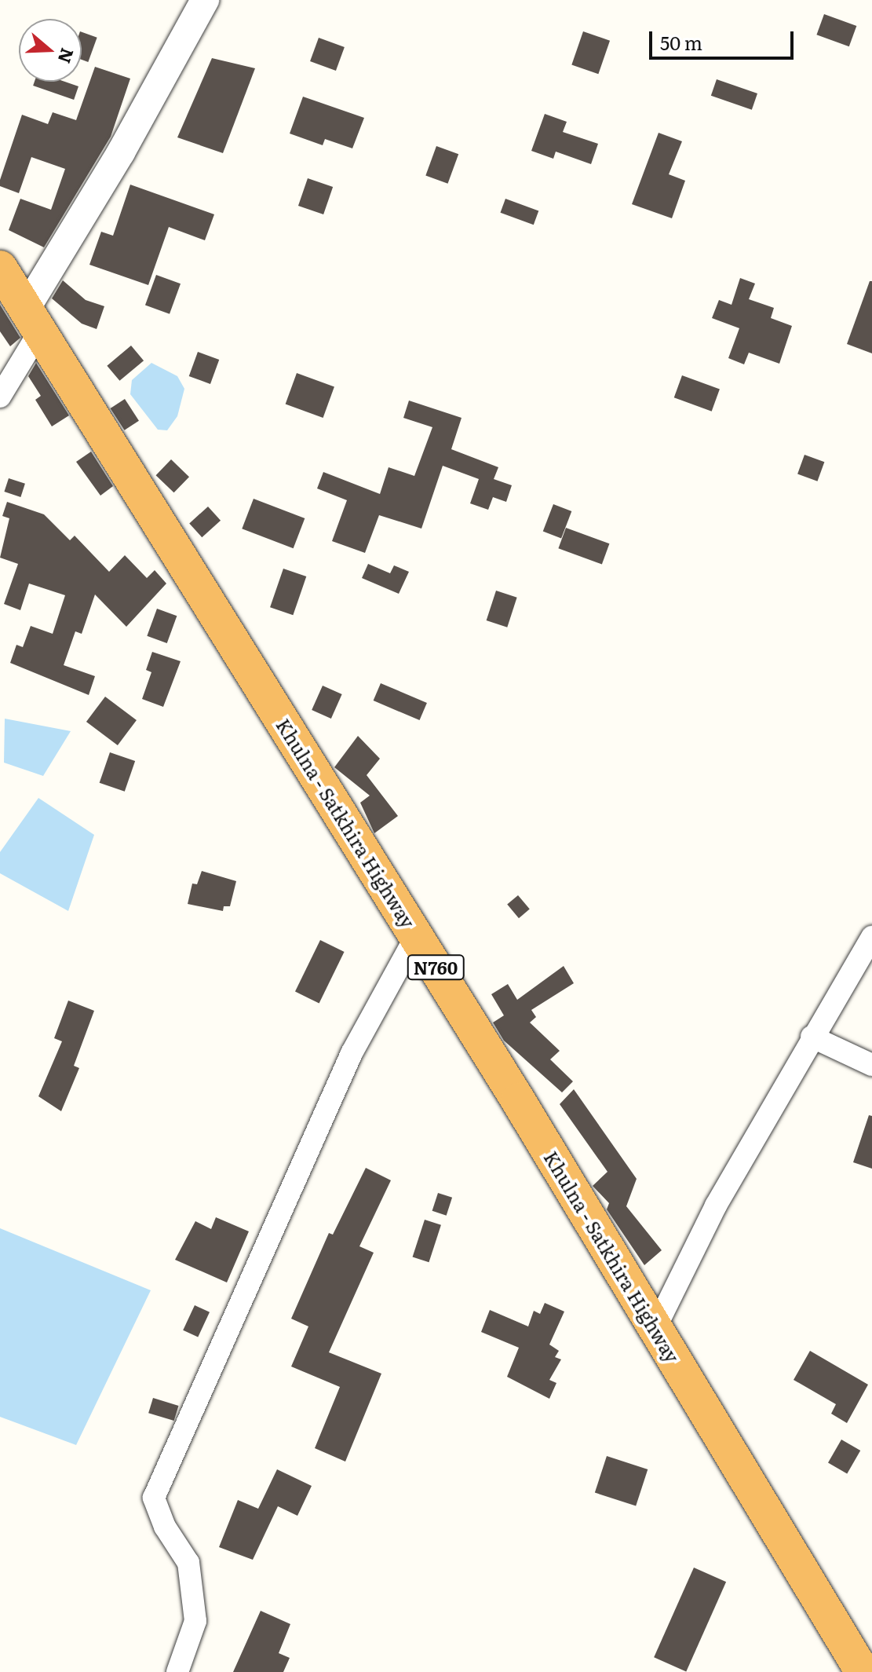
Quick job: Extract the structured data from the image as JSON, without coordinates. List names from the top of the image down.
{
  "streets": {
    "highway": ["Khulna - Satkhira Highway", "N760"]
  },
  "scale_bar": "50 m",
  "north": "right"
}
